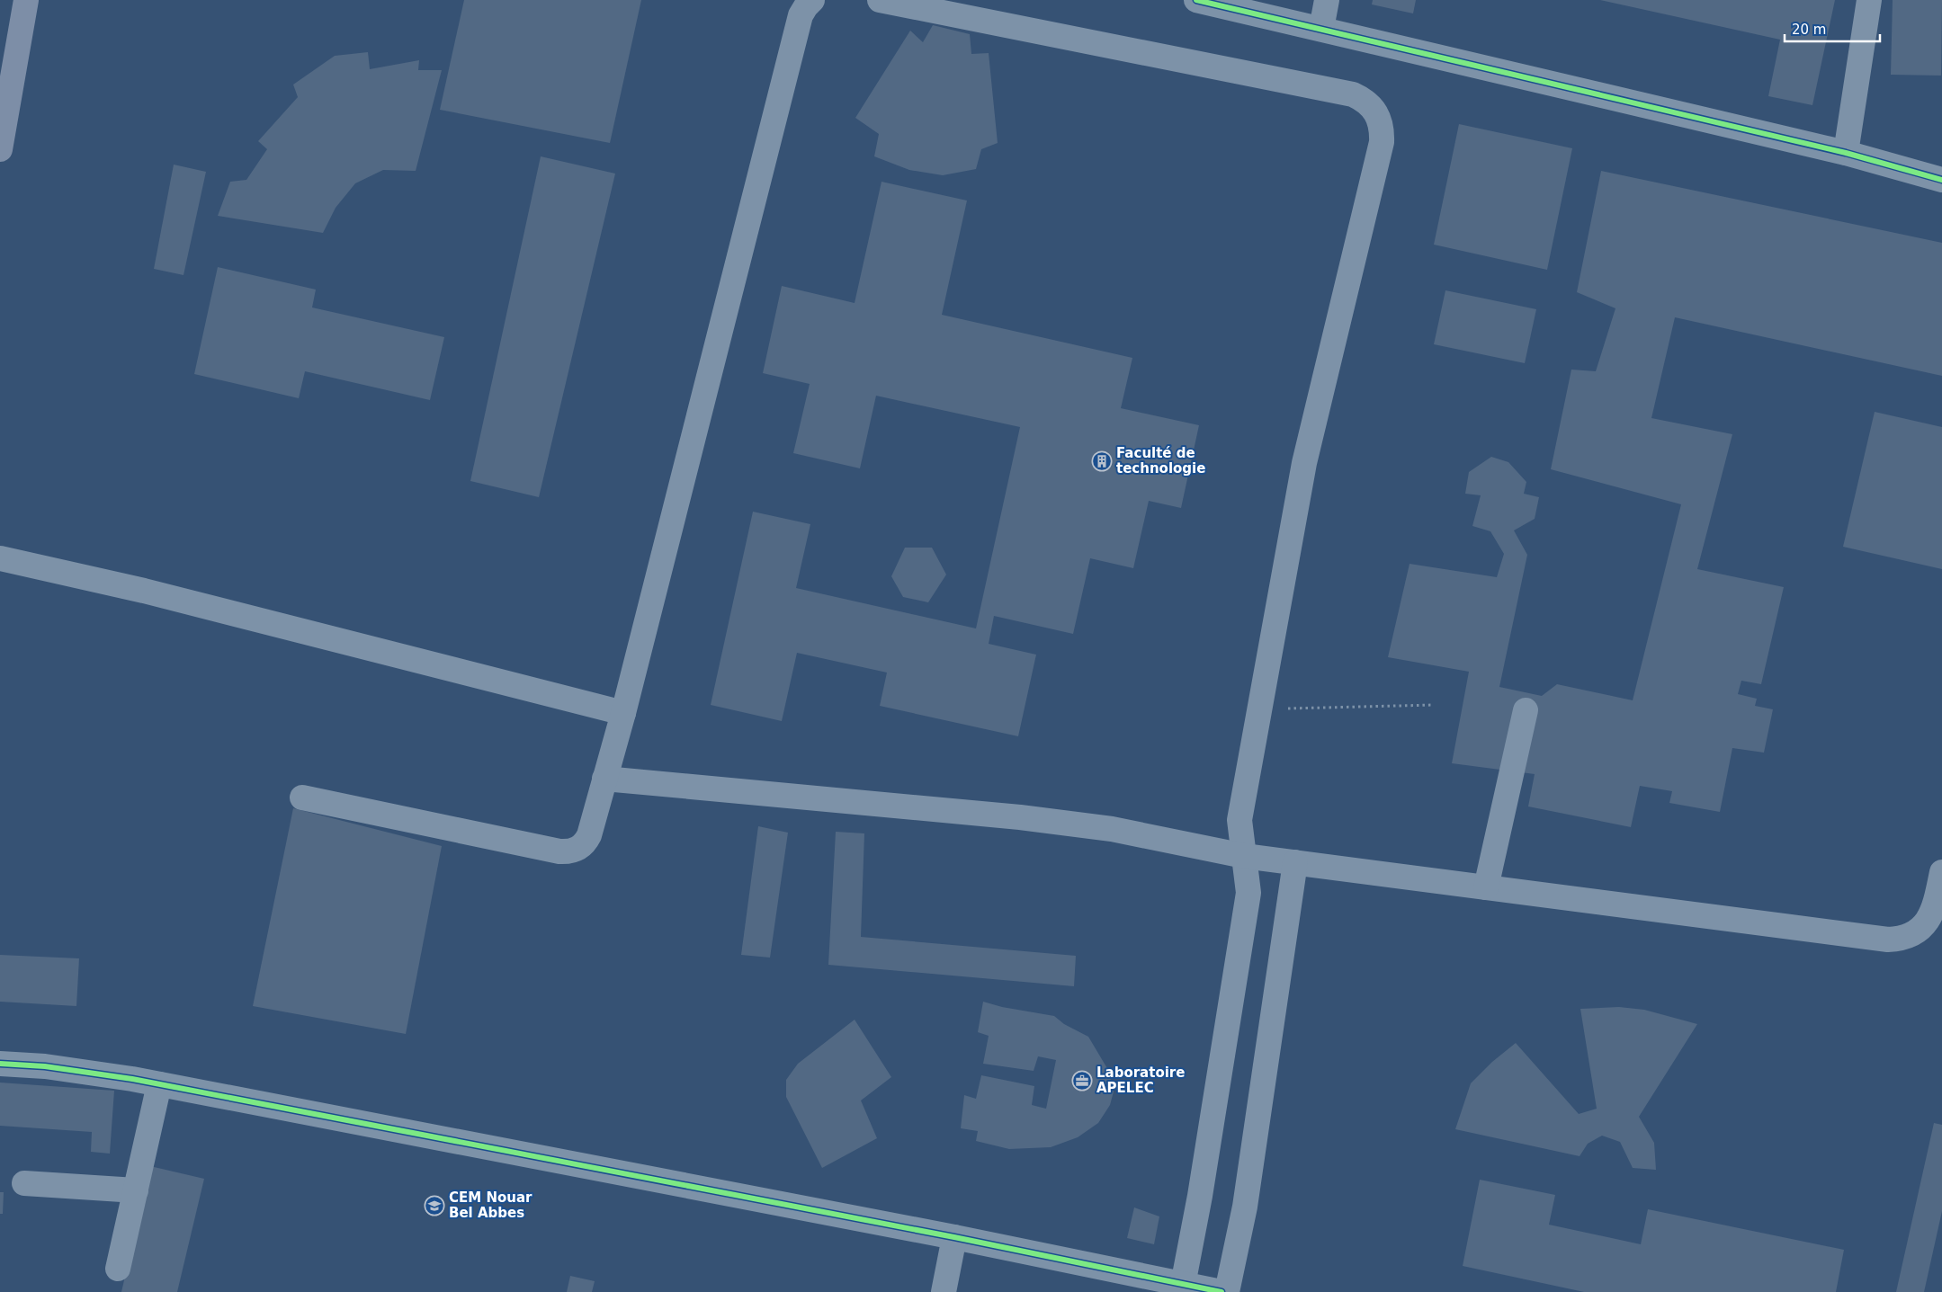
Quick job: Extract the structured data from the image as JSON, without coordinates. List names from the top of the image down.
{
  "places": {
    "building": ["Faculté de technologie"],
    "office": ["Laboratoire APELEC"],
    "school or university": ["CEM Nouar Bel Abbes"]
  },
  "scale_bar": "20 m"
}
